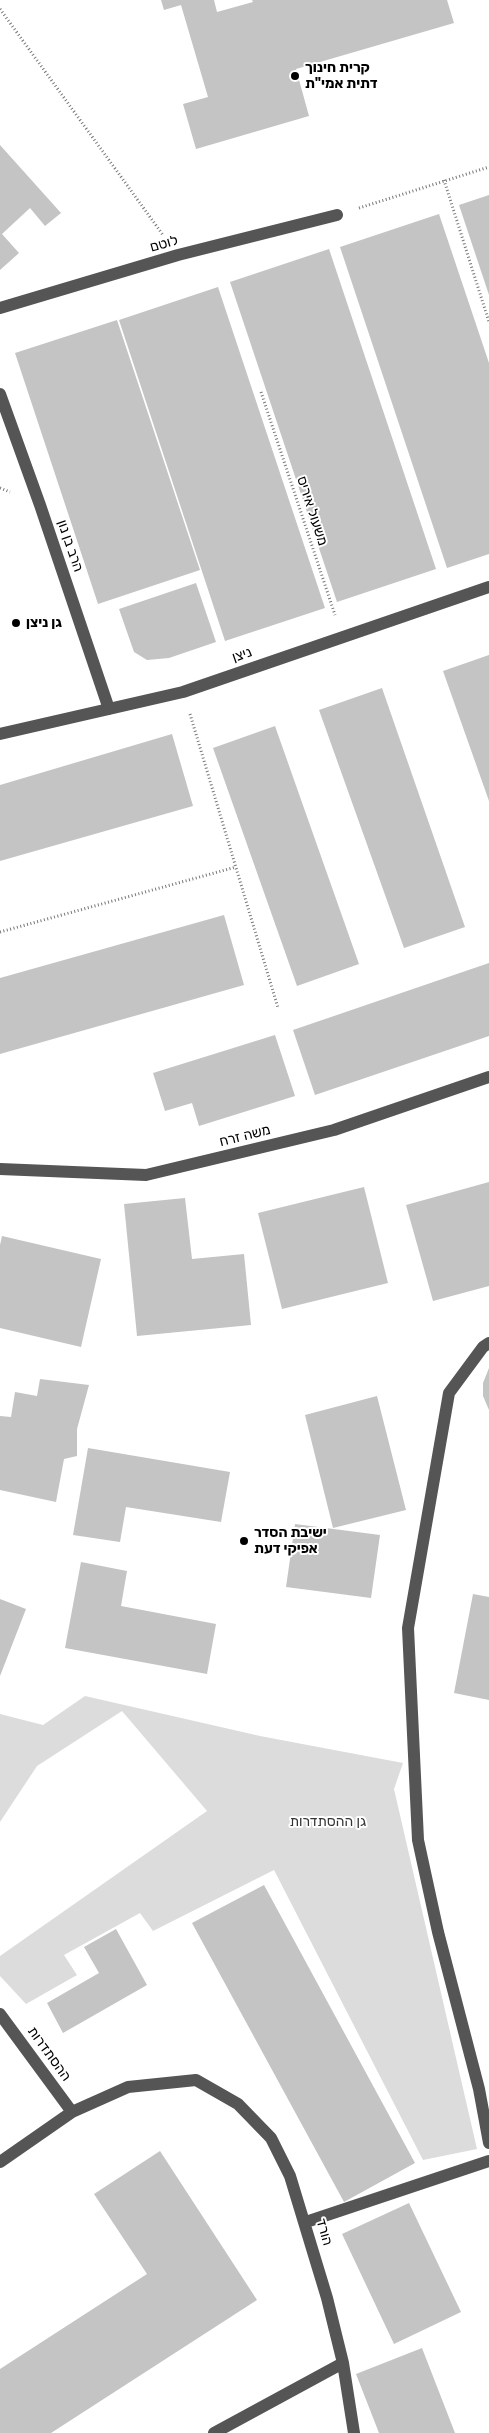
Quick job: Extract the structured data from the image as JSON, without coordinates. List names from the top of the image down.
{
  "streets": {
    "street": [
      "לוטם",
      "הרב בן נון",
      "ניצן",
      "משה זרח",
      "ההסתדרות",
      "הורד"
    ],
    "path": ["משעול איריס"]
  },
  "crossings": [
    ["משעול איריס", "ניצן"],
    ["הרב בן נון", "ניצן"],
    ["ההסתדרות", "הורד"]
  ],
  "parks": ["גן ההסתדרות"],
  "places": ["קרית חינוך דתית אמי\"ת", "גן ניצן", "ישיבת הסדר אפיקי דעת"]
}
